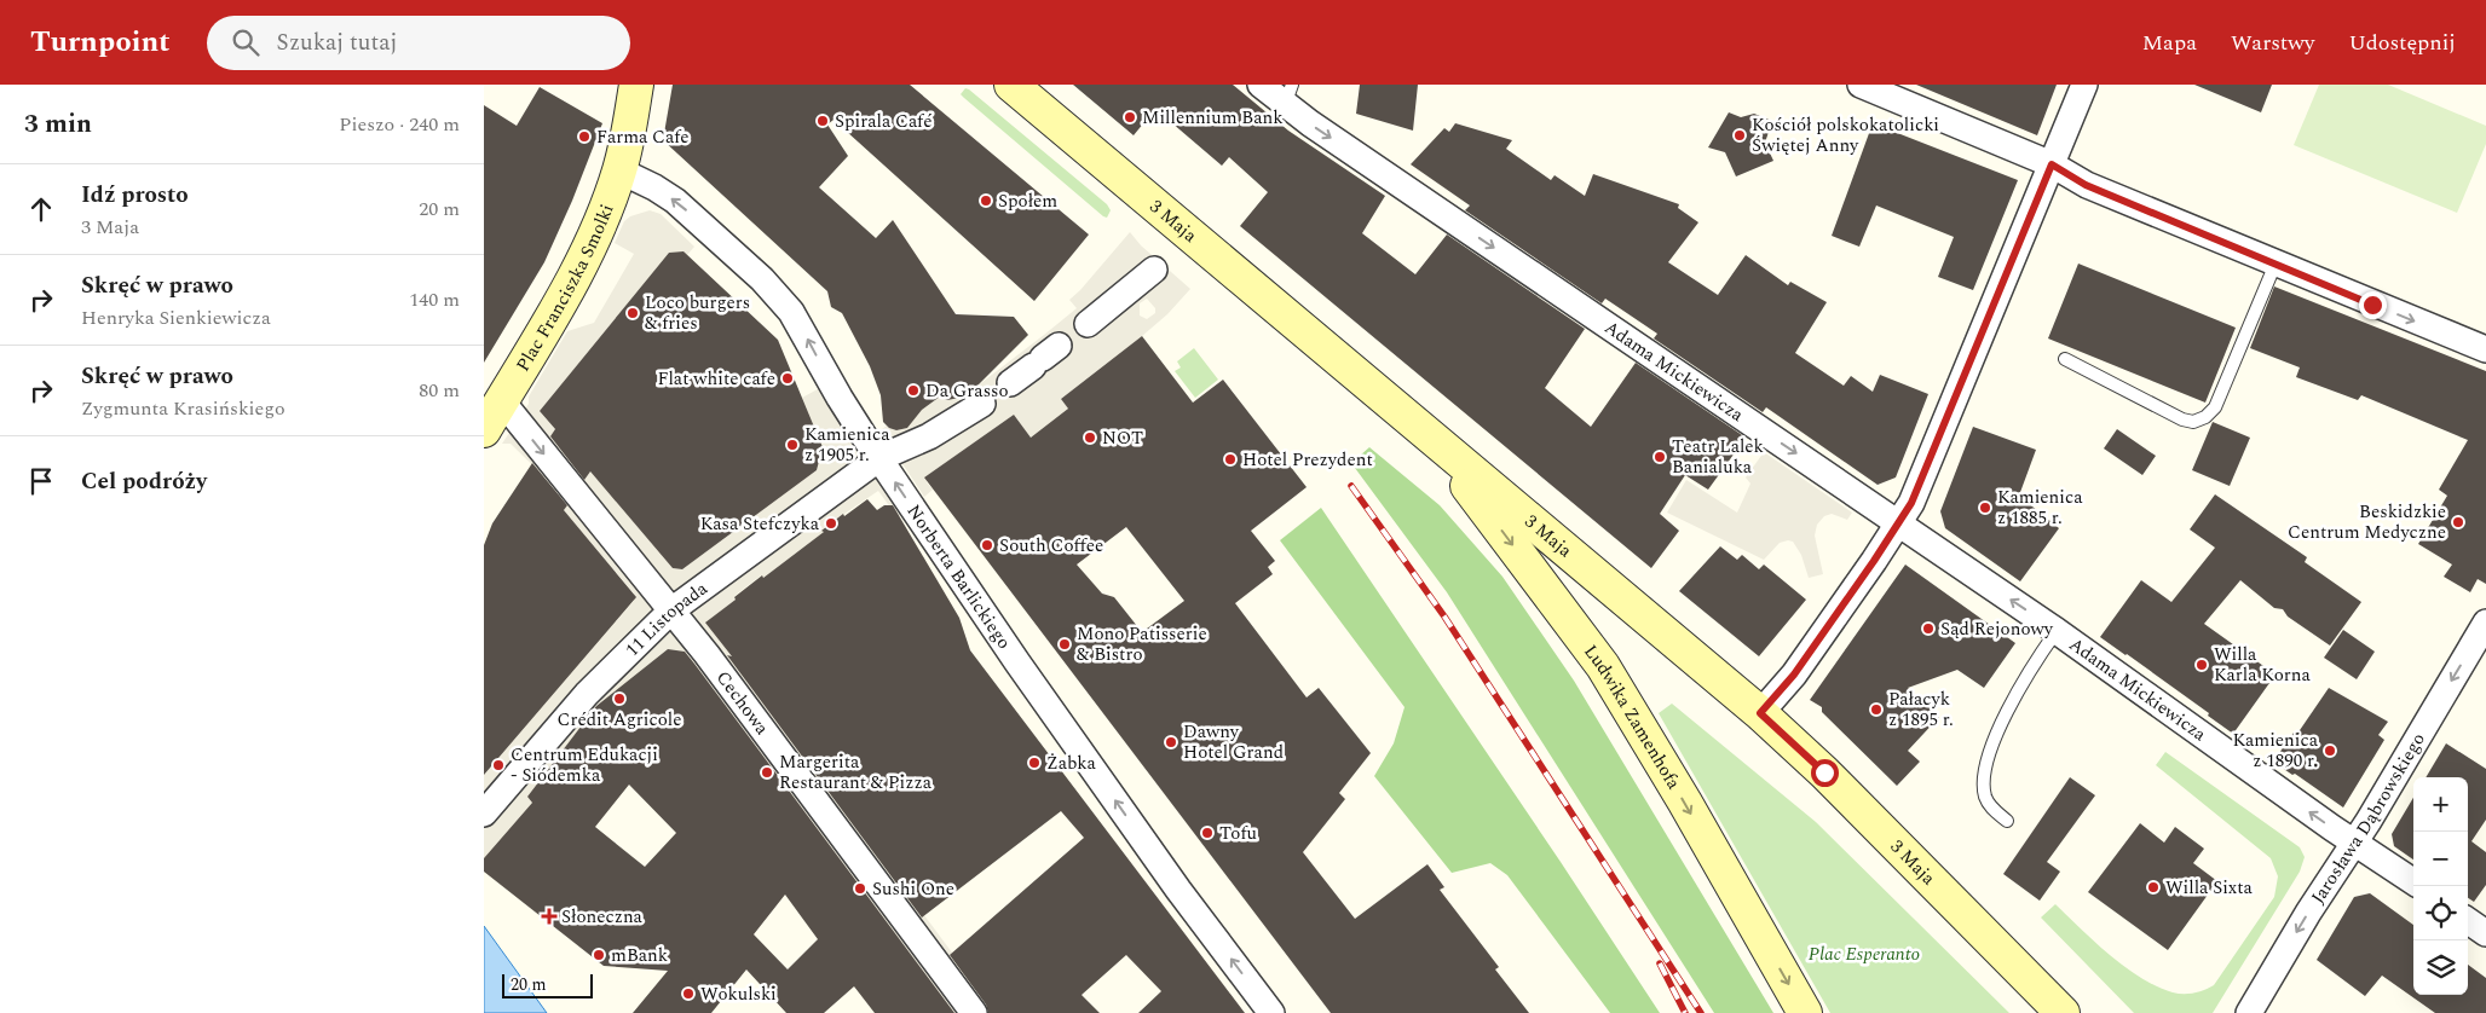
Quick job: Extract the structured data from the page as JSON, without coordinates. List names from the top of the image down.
{
  "streets": {
    "main road": ["3 Maja", "Plac Franciszka Smolki", "Ludwika Zamenhofa"],
    "street": [
      "Adama Mickiewicza",
      "Norberta Barlickiego",
      "11 Listopada",
      "Cechowa",
      "Jarosława Dąbrowskiego"
    ]
  },
  "crossings": [
    ["3 Maja", "Ludwika Zamenhofa"],
    ["Plac Franciszka Smolki", "Norberta Barlickiego"],
    ["Plac Franciszka Smolki", "Cechowa"],
    ["Adama Mickiewicza", "Jarosława Dąbrowskiego"],
    ["Norberta Barlickiego", "11 Listopada"],
    ["11 Listopada", "Cechowa"]
  ],
  "one_way": ["Norberta Barlickiego", "Ludwika Zamenhofa", "Jarosława Dąbrowskiego"],
  "parks": ["Plac Esperanto"],
  "places": {
    "other": [
      "Millennium Bank",
      "Spirala Café",
      "Kościół polskokatolicki Świętej Anny",
      "Farma Cafe",
      "Społem",
      "Loco burgers & fries",
      "Flat white cafe",
      "Da Grasso",
      "NOT",
      "Kamienica z 1905 r.",
      "Teatr Lalek Banialuka",
      "Hotel Prezydent",
      "Kamienica z 1885 r.",
      "Beskidzkie Centrum Medyczne",
      "Kasa Stefczyka",
      "South Coffee",
      "Sąd Rejonowy",
      "Mono Patisserie & Bistro",
      "Willa Karla Korna",
      "Crédit Agricole",
      "Pałacyk z 1895 r.",
      "Dawny Hotel Grand",
      "Kamienica z 1890 r.",
      "Żabka",
      "Centrum Edukacji - Siódemka",
      "Margerita Restaurant & Pizza",
      "Tofu",
      "Willa Sixta",
      "Sushi One",
      "mBank",
      "Wokulski"
    ],
    "health": ["Słoneczna"]
  },
  "scale_bar": "20 m",
  "page": {
    "header": "Turnpoint",
    "search": "Szukaj tutaj",
    "nav": ["Mapa", "Warstwy", "Udostępnij"],
    "heading": ["3 min", "Pieszo · 240 m"],
    "list": [
      ["Idź prosto", "3 Maja", "20 m"],
      ["Skręć w prawo", "Henryka Sienkiewicza", "140 m"],
      ["Skręć w prawo", "Zygmunta Krasińskiego", "80 m"],
      "Cel podróży"
    ],
    "map_buttons": ["+", "−"],
    "scale": "20 m"
  }
}
